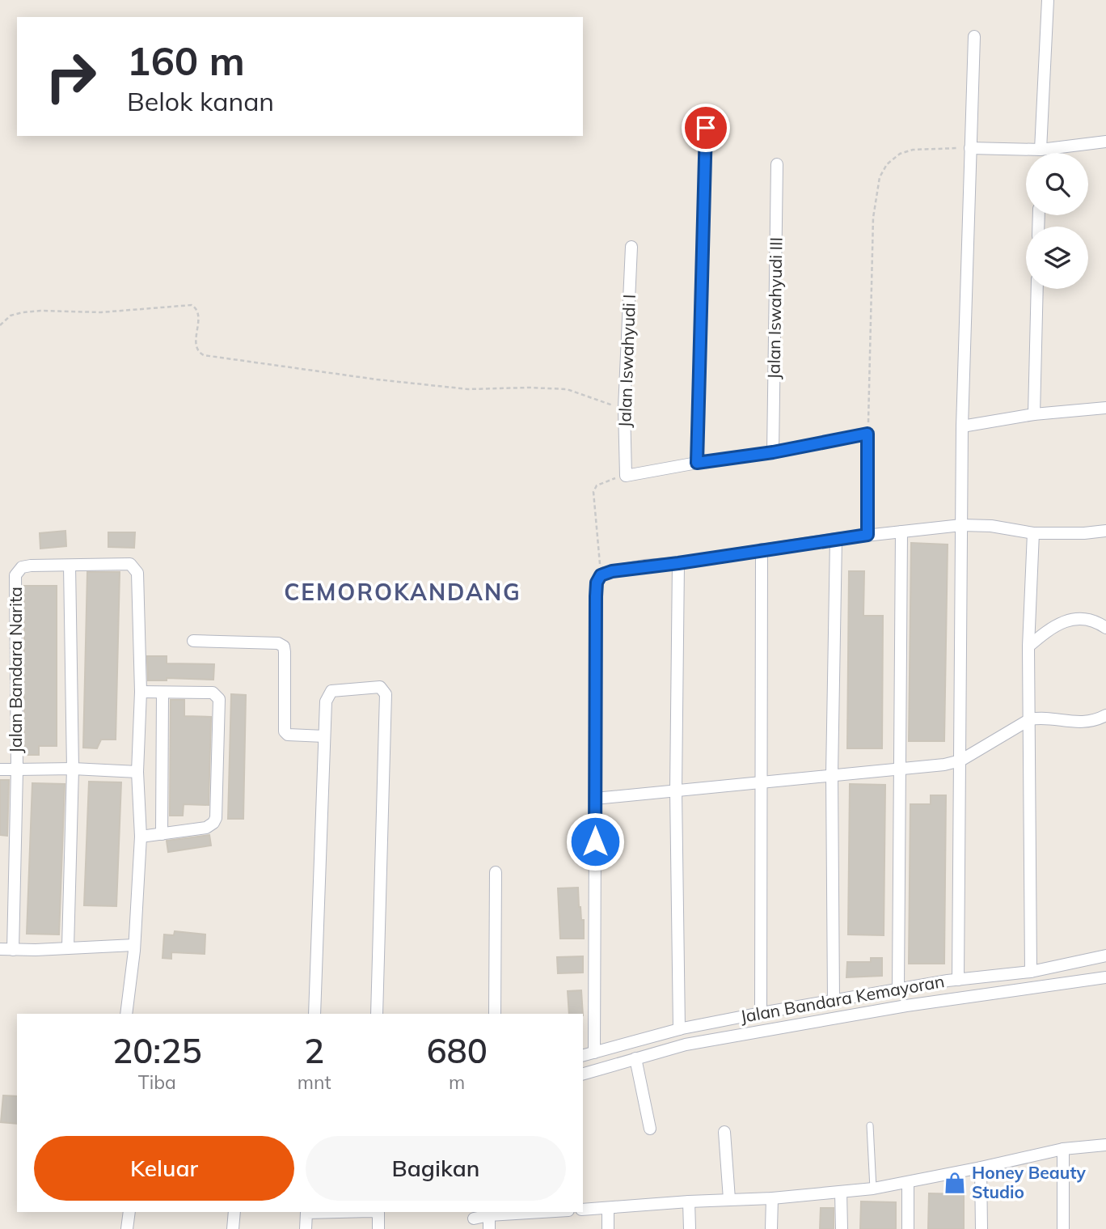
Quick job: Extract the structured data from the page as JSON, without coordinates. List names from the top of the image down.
{
  "streets": {
    "street": [
      "Jalan Iswahyudi III",
      "Jalan Iswahyudi I",
      "Jalan Bandara Narita",
      "Jalan Bandara Kemayoran"
    ]
  },
  "districts": ["CEMOROKANDANG"],
  "places": {
    "shop": ["Honey Beauty Studio"]
  },
  "page": {
    "turn": ["160 m", "Belok kanan"],
    "eta": [
      "20:25",
      "Tiba",
      "2",
      "mnt",
      "680",
      "m"
    ],
    "buttons": ["Keluar", "Bagikan"]
  }
}
